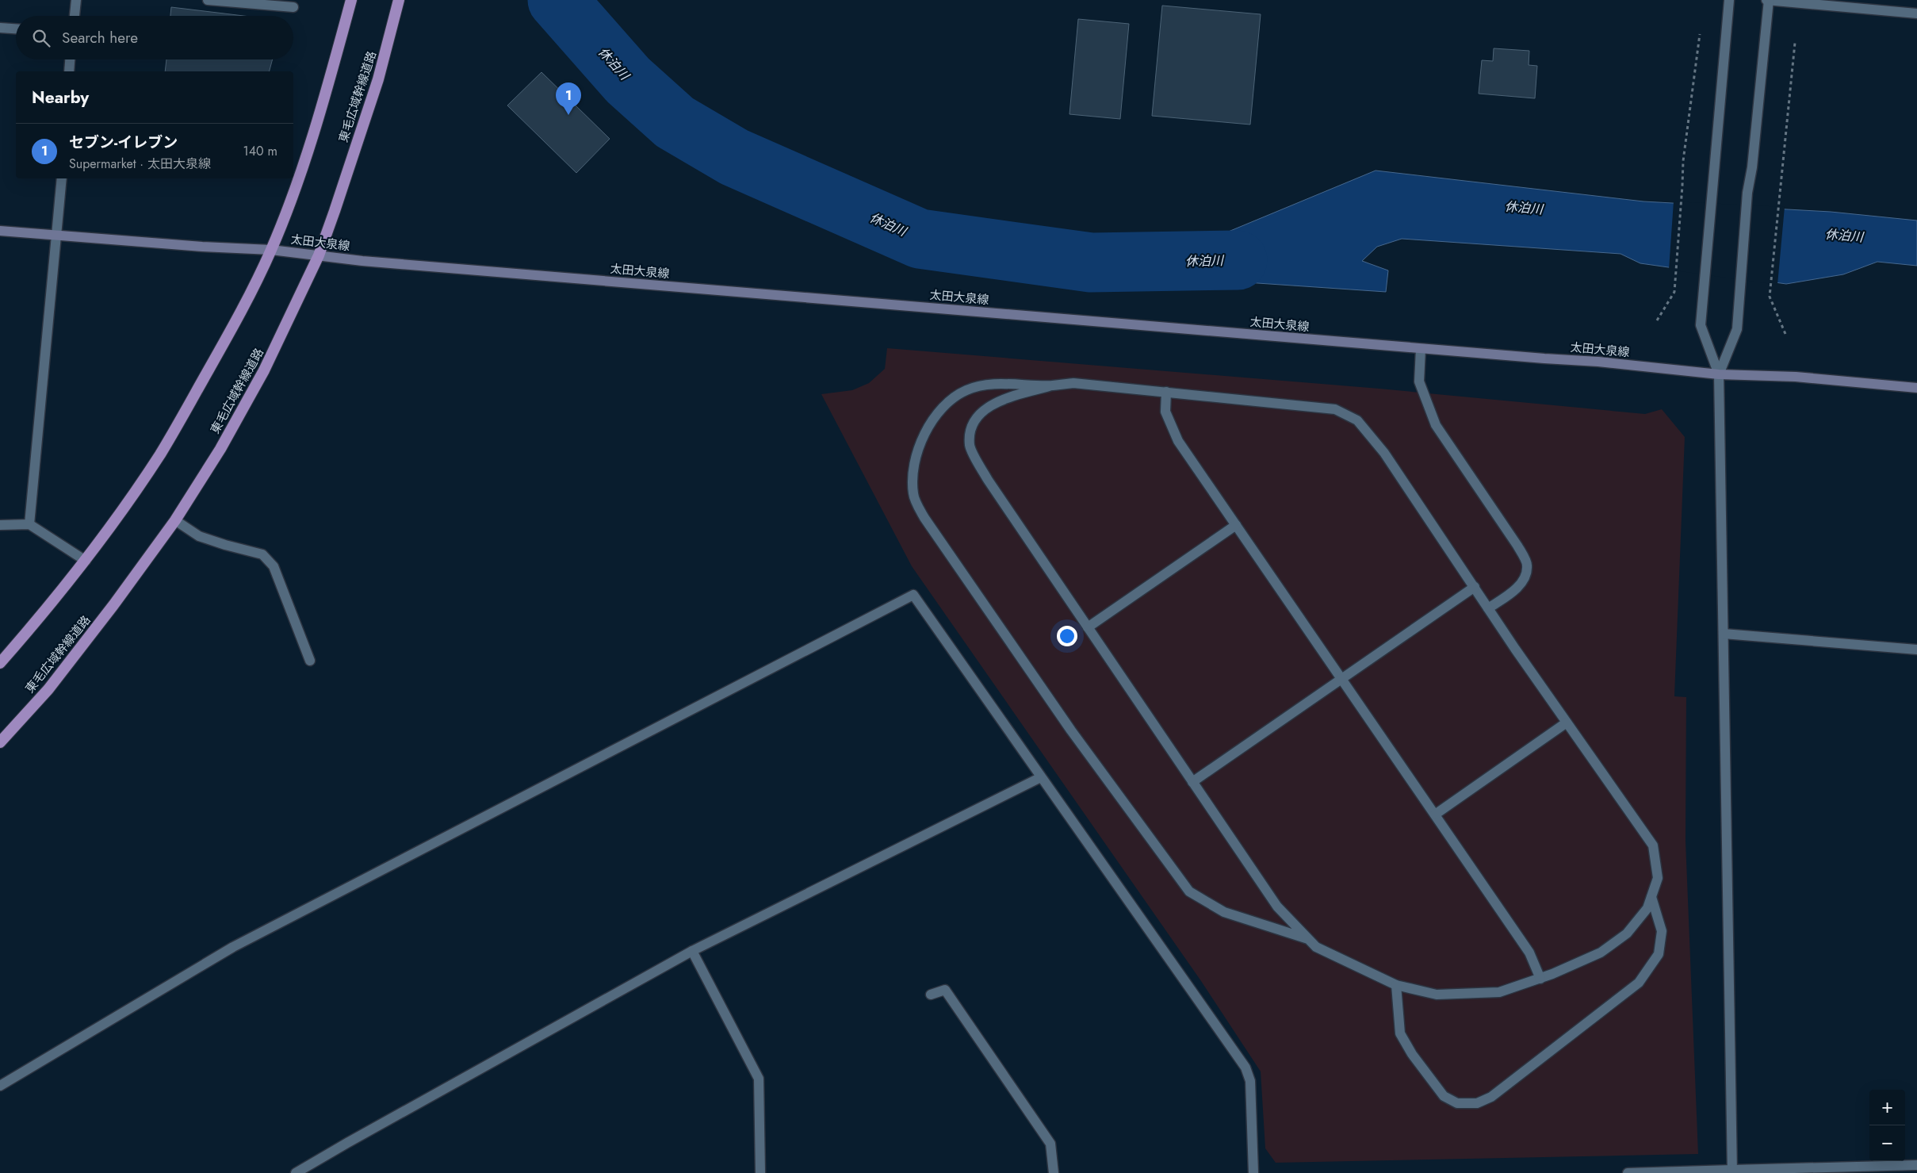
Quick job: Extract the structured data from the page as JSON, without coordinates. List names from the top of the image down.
{
  "streets": {
    "highway": ["東毛広域幹線道路"],
    "main road": ["太田大泉線"]
  },
  "crossings": [
    ["東毛広域幹線道路", "太田大泉線"]
  ],
  "water": ["休泊川"],
  "page": {
    "search": "Search here",
    "heading": "Nearby",
    "pins": "1",
    "list": [
      {
        "mark": "1",
        "name": "セブン-イレブン",
        "note": "Supermarket · 太田大泉線",
        "value": "140 m"
      }
    ],
    "map_buttons": ["+", "−"]
  }
}
